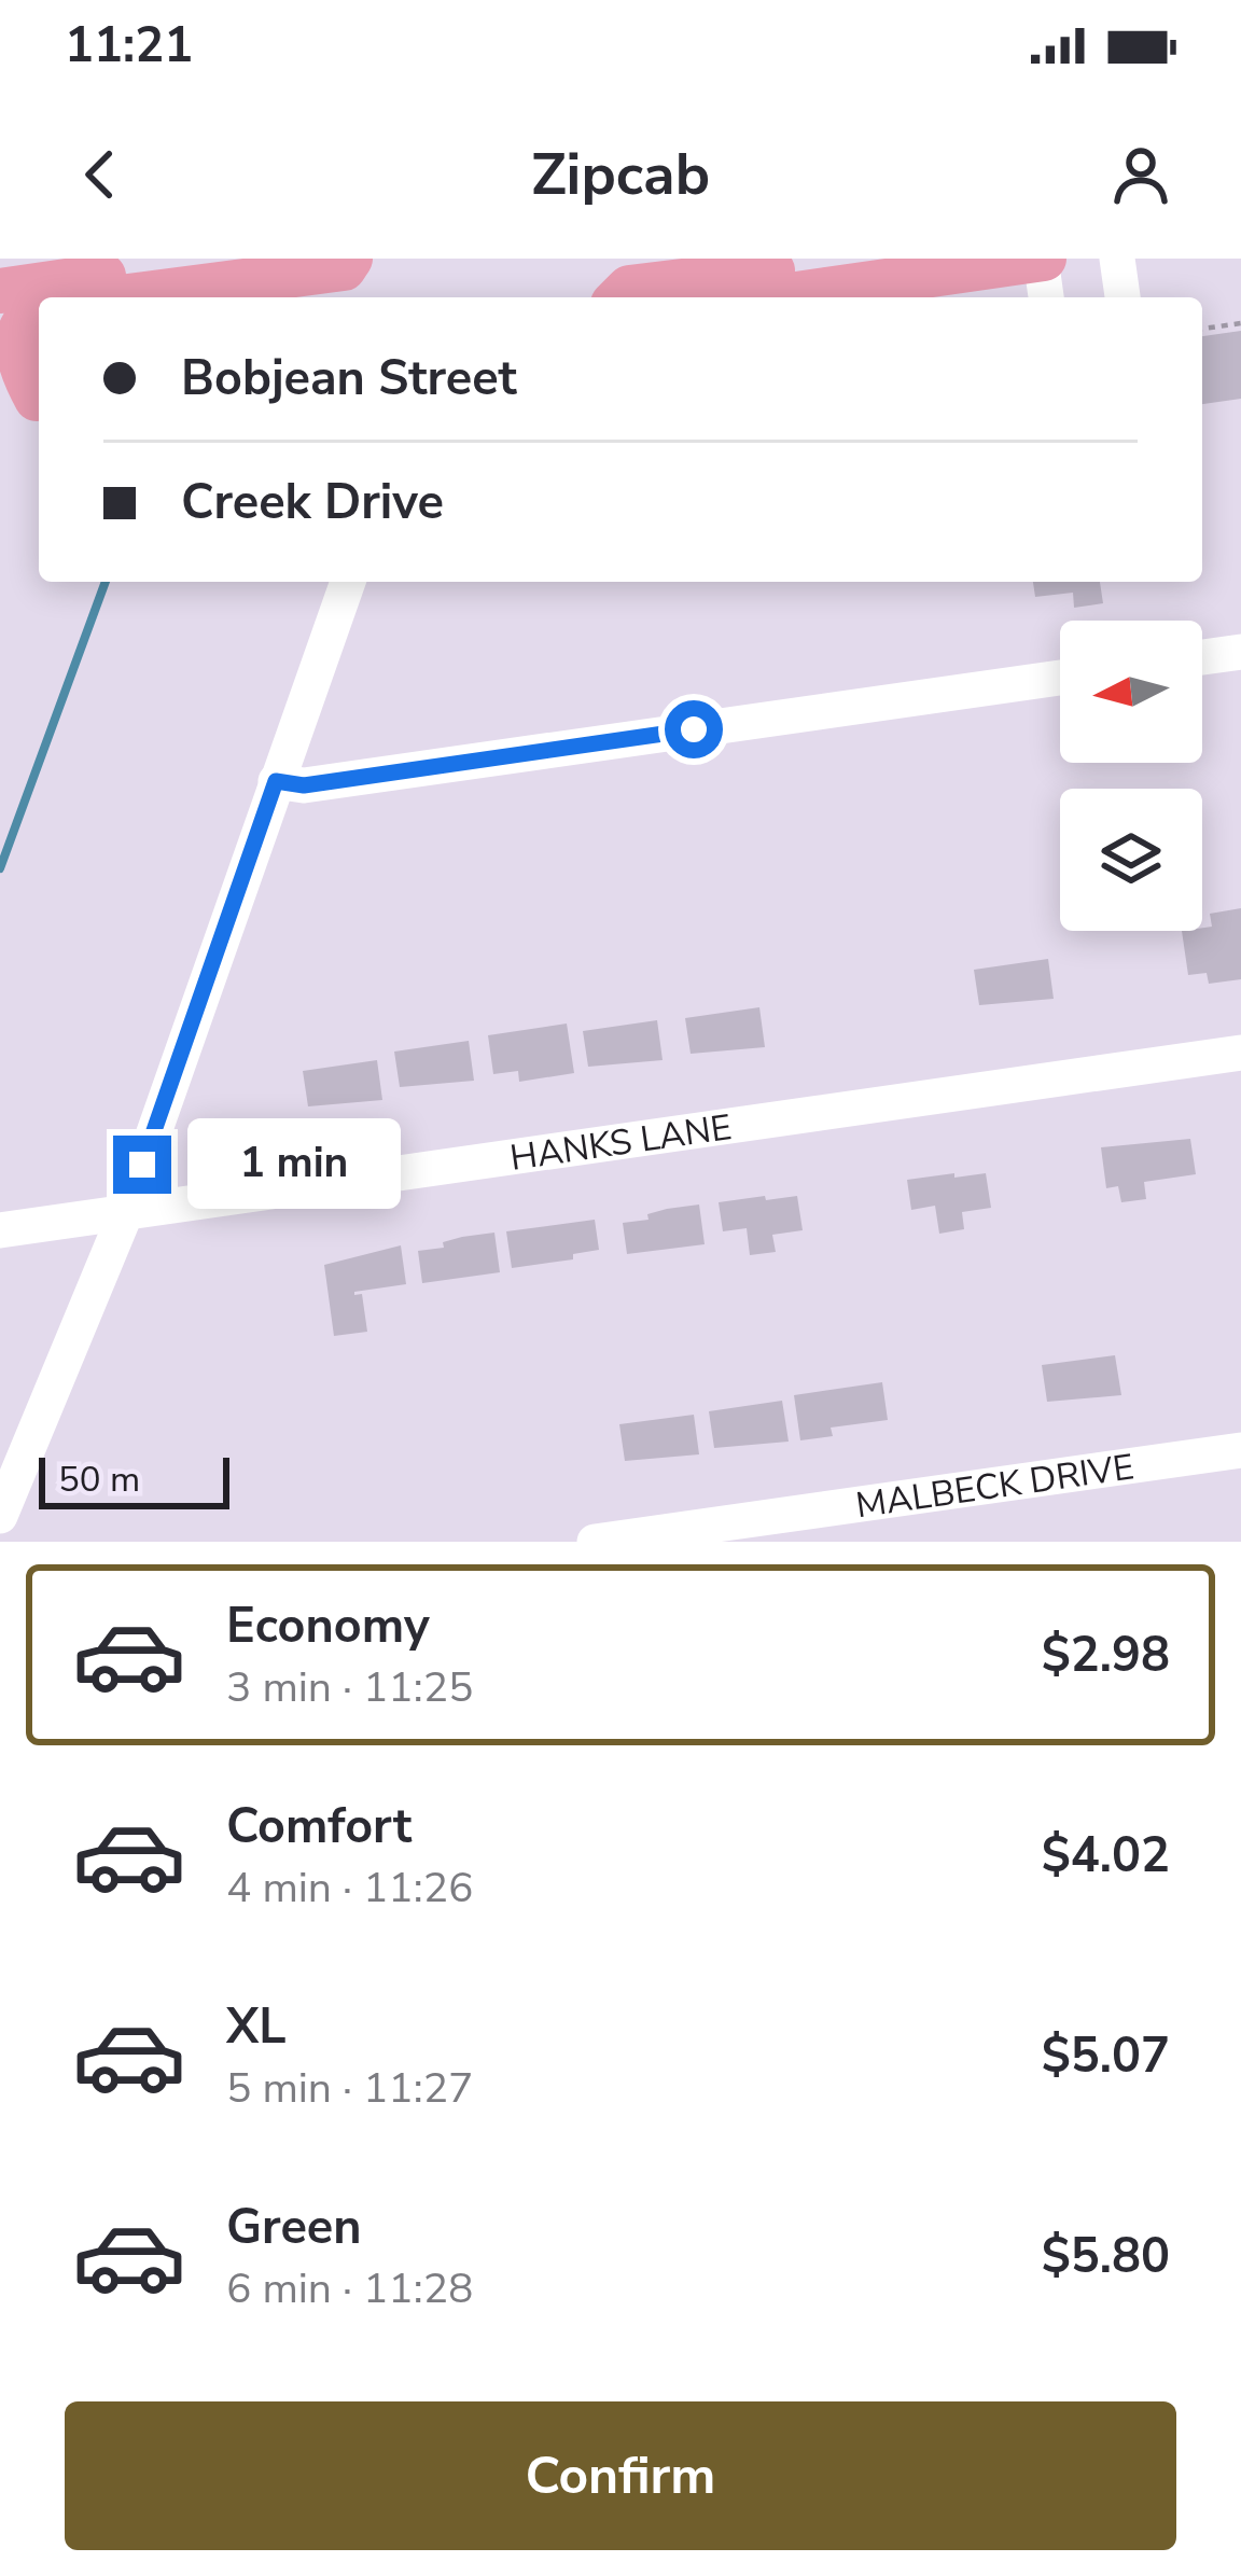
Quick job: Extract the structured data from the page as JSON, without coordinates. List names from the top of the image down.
{
  "streets": {
    "street": ["HANKS LANE", "MALBECK DRIVE"]
  },
  "scale_bar": "50 m",
  "north": "left",
  "page": {
    "status": "11:21",
    "header": "Zipcab",
    "banner": ["Bobjean Street", "Creek Drive"],
    "bubble": "1 min",
    "scale": "50 m",
    "list": [
      {
        "name": "Economy",
        "note": "3 min · 11:25",
        "value": "$2.98"
      },
      {
        "name": "Comfort",
        "note": "4 min · 11:26",
        "value": "$4.02"
      },
      {
        "name": "XL",
        "note": "5 min · 11:27",
        "value": "$5.07"
      },
      {
        "name": "Green",
        "note": "6 min · 11:28",
        "value": "$5.80"
      }
    ],
    "buttons": "Confirm"
  }
}
